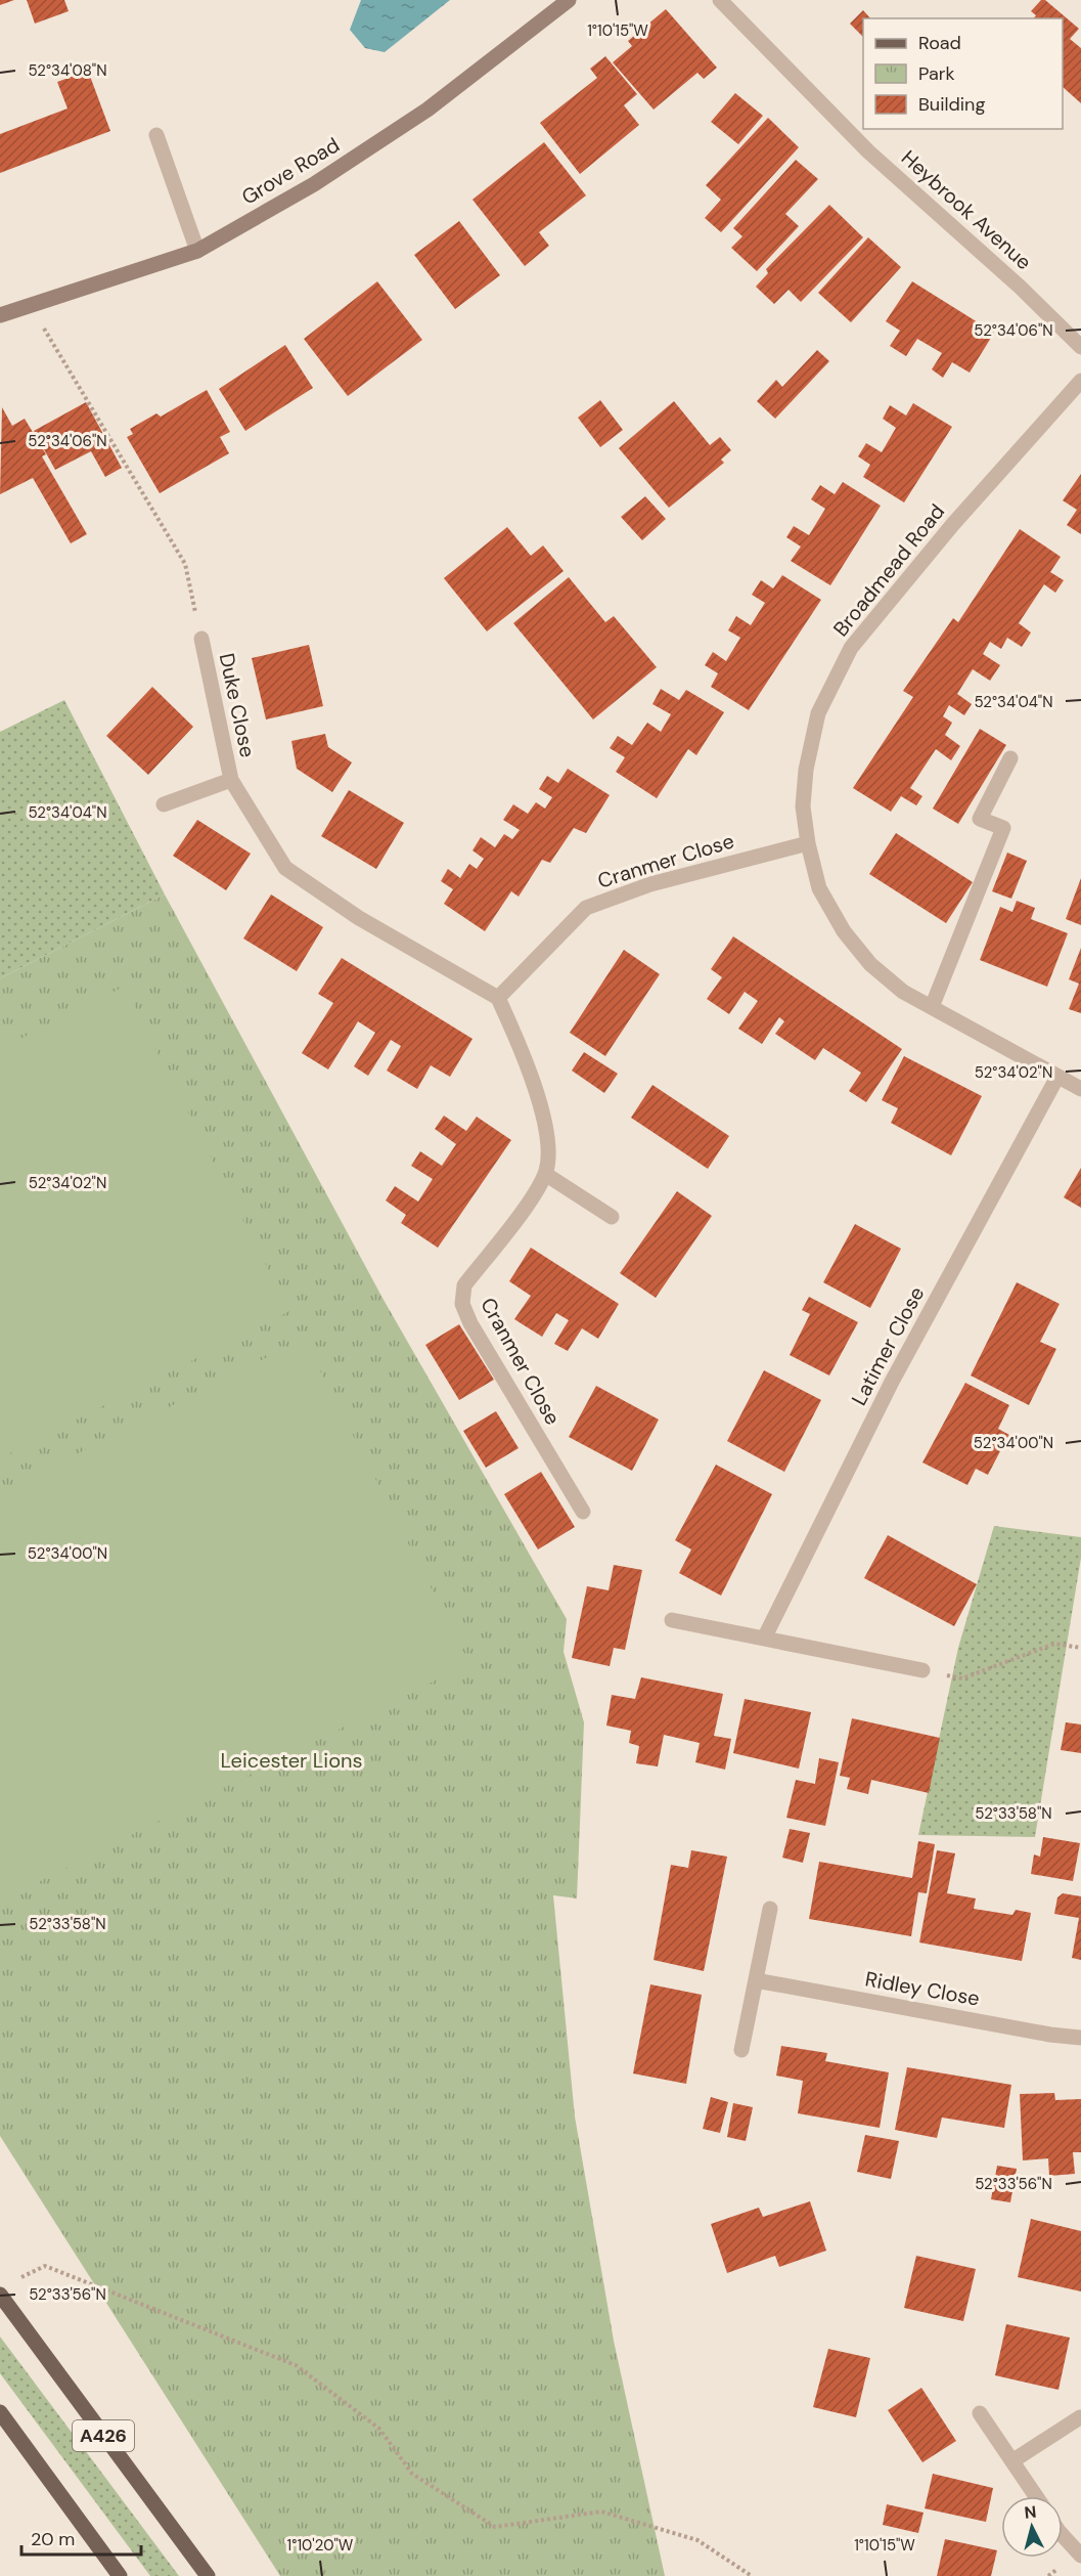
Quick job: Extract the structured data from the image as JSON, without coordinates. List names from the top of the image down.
{
  "streets": {
    "main road": ["A426"],
    "street": [
      "Grove Road",
      "Heybrook Avenue",
      "Broadmead Road",
      "Duke Close",
      "Cranmer Close",
      "Latimer Close",
      "Ridley Close"
    ]
  },
  "crossings": [
    ["Broadmead Road", "Cranmer Close"],
    ["Broadmead Road", "Latimer Close"],
    ["Duke Close", "Cranmer Close"]
  ],
  "parks": ["Leicester Lions"],
  "legend": ["Road", "Park", "Building"],
  "scale_bar": "20 m",
  "north": "top",
  "coordinates": [
    "1°10'15\"W",
    "52°34'08\"N",
    "52°34'06\"N",
    "52°34'04\"N",
    "52°34'02\"N",
    "52°34'00\"N",
    "52°33'58\"N",
    "52°33'56\"N",
    "1°10'20\"W"
  ]
}
